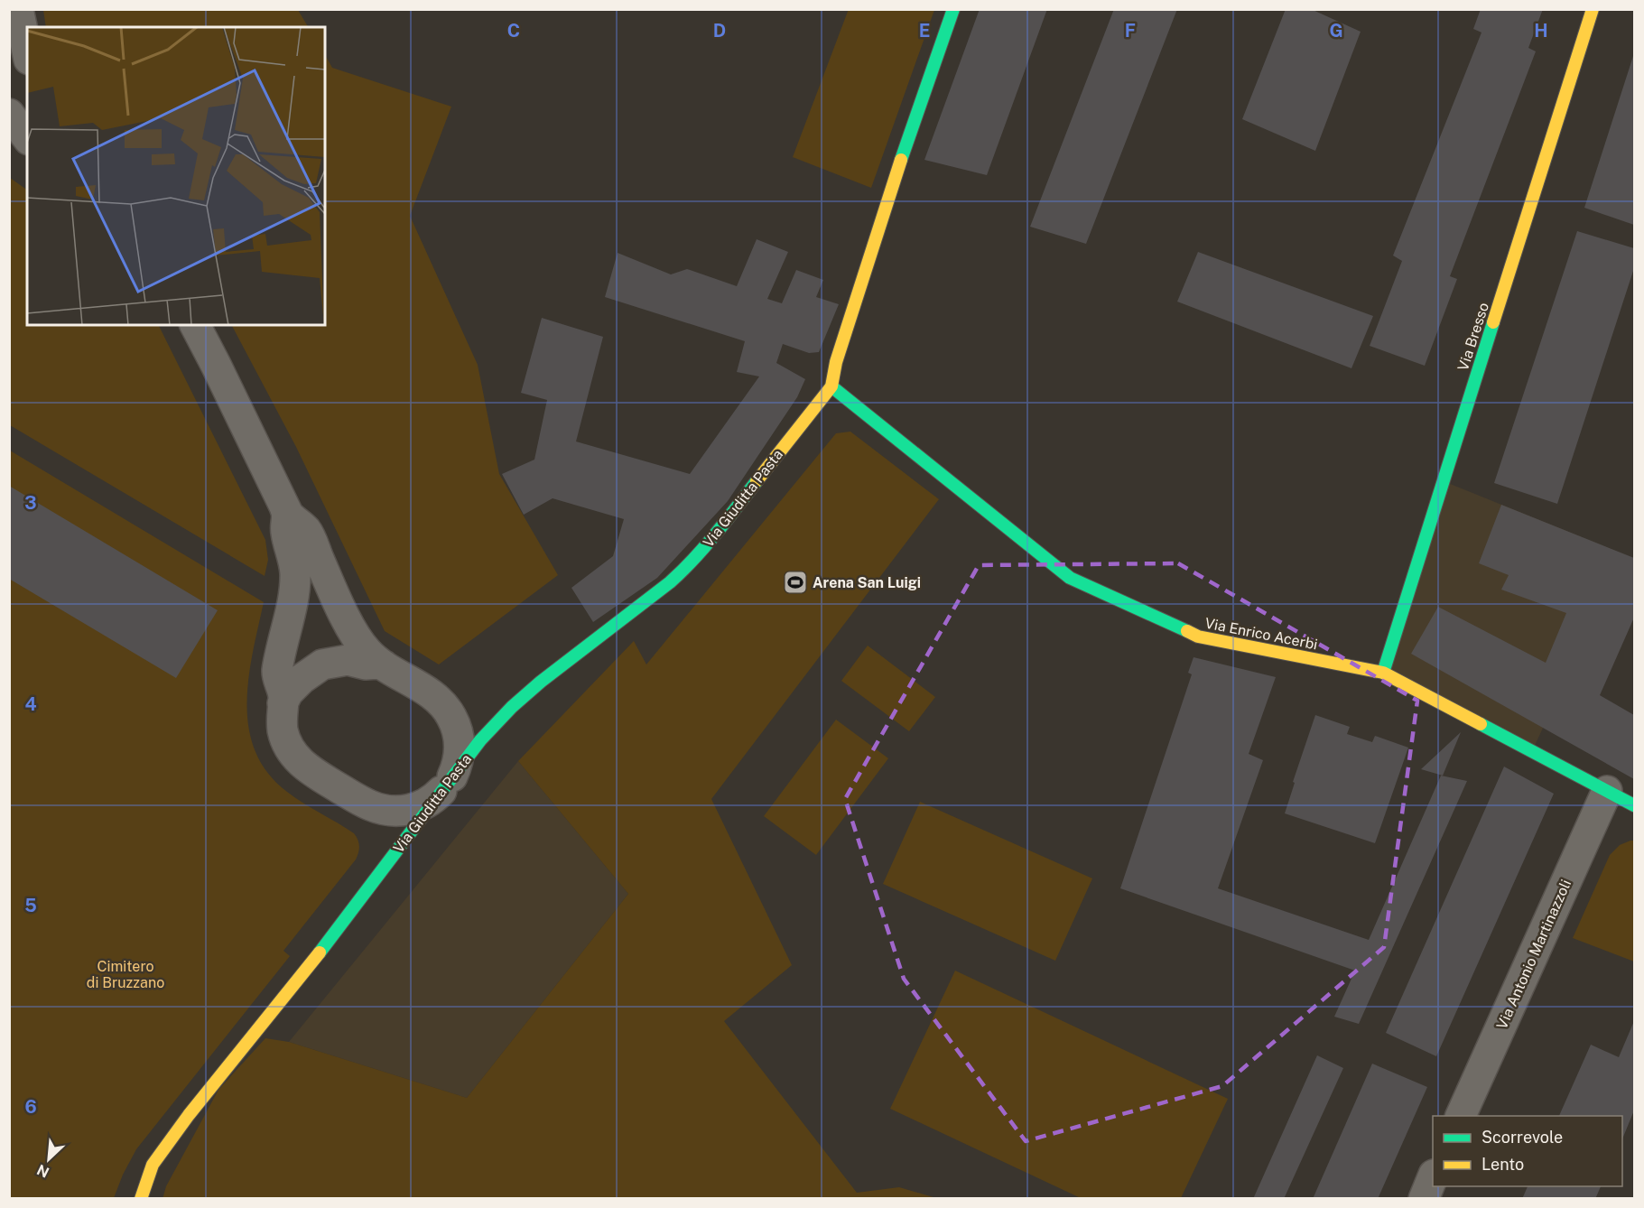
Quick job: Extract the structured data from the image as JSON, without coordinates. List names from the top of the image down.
{
  "streets": {
    "street": [
      "Via Bresso",
      "Via Giuditta Pasta",
      "Via Enrico Acerbi",
      "Via Antonio Martinazzoli"
    ]
  },
  "crossings": [
    ["Via Bresso", "Via Enrico Acerbi"],
    ["Via Giuditta Pasta", "Via Enrico Acerbi"],
    ["Via Enrico Acerbi", "Via Antonio Martinazzoli"]
  ],
  "parks": ["Cimitero di Bruzzano"],
  "places": {
    "sports": ["Arena San Luigi"]
  },
  "legend": ["Scorrevole", "Lento"],
  "north": "bottom left",
  "grid": {
    "columns": [
      "C",
      "D",
      "E",
      "F",
      "G",
      "H"
    ],
    "rows": [
      "3",
      "4",
      "5",
      "6"
    ]
  }
}
